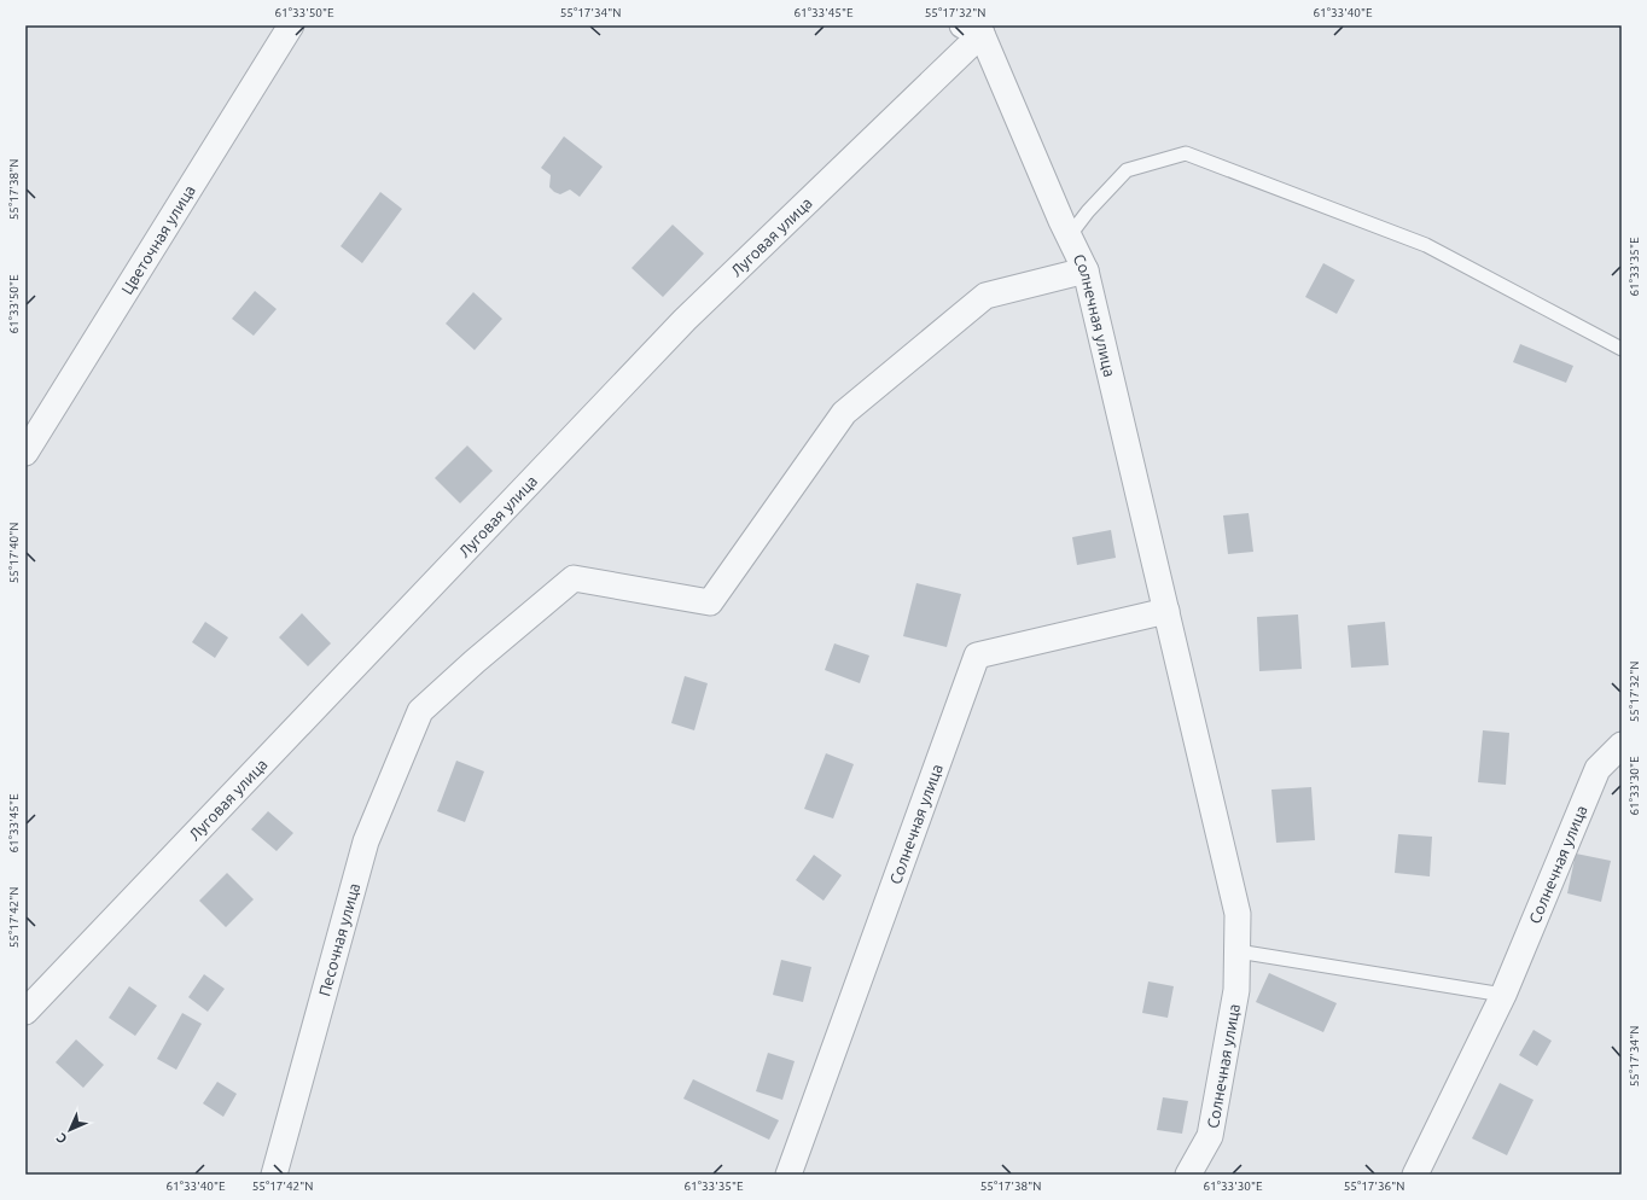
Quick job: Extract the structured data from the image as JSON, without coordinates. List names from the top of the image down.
{
  "streets": {
    "street": [
      "Луговая улица",
      "Цветочная улица",
      "Солнечная улица",
      "Песочная улица"
    ]
  },
  "crossings": [
    ["Луговая улица", "Солнечная улица"],
    ["Солнечная улица", "Песочная улица"]
  ],
  "north": "bottom left",
  "coordinates": [
    "61°33'50\"E",
    "55°17'34\"N",
    "61°33'45\"E",
    "55°17'32\"N",
    "61°33'40\"E",
    "55°17'38\"N",
    "61°33'35\"E",
    "55°17'40\"N",
    "61°33'30\"E",
    "55°17'42\"N",
    "55°17'36\"N"
  ]
}
